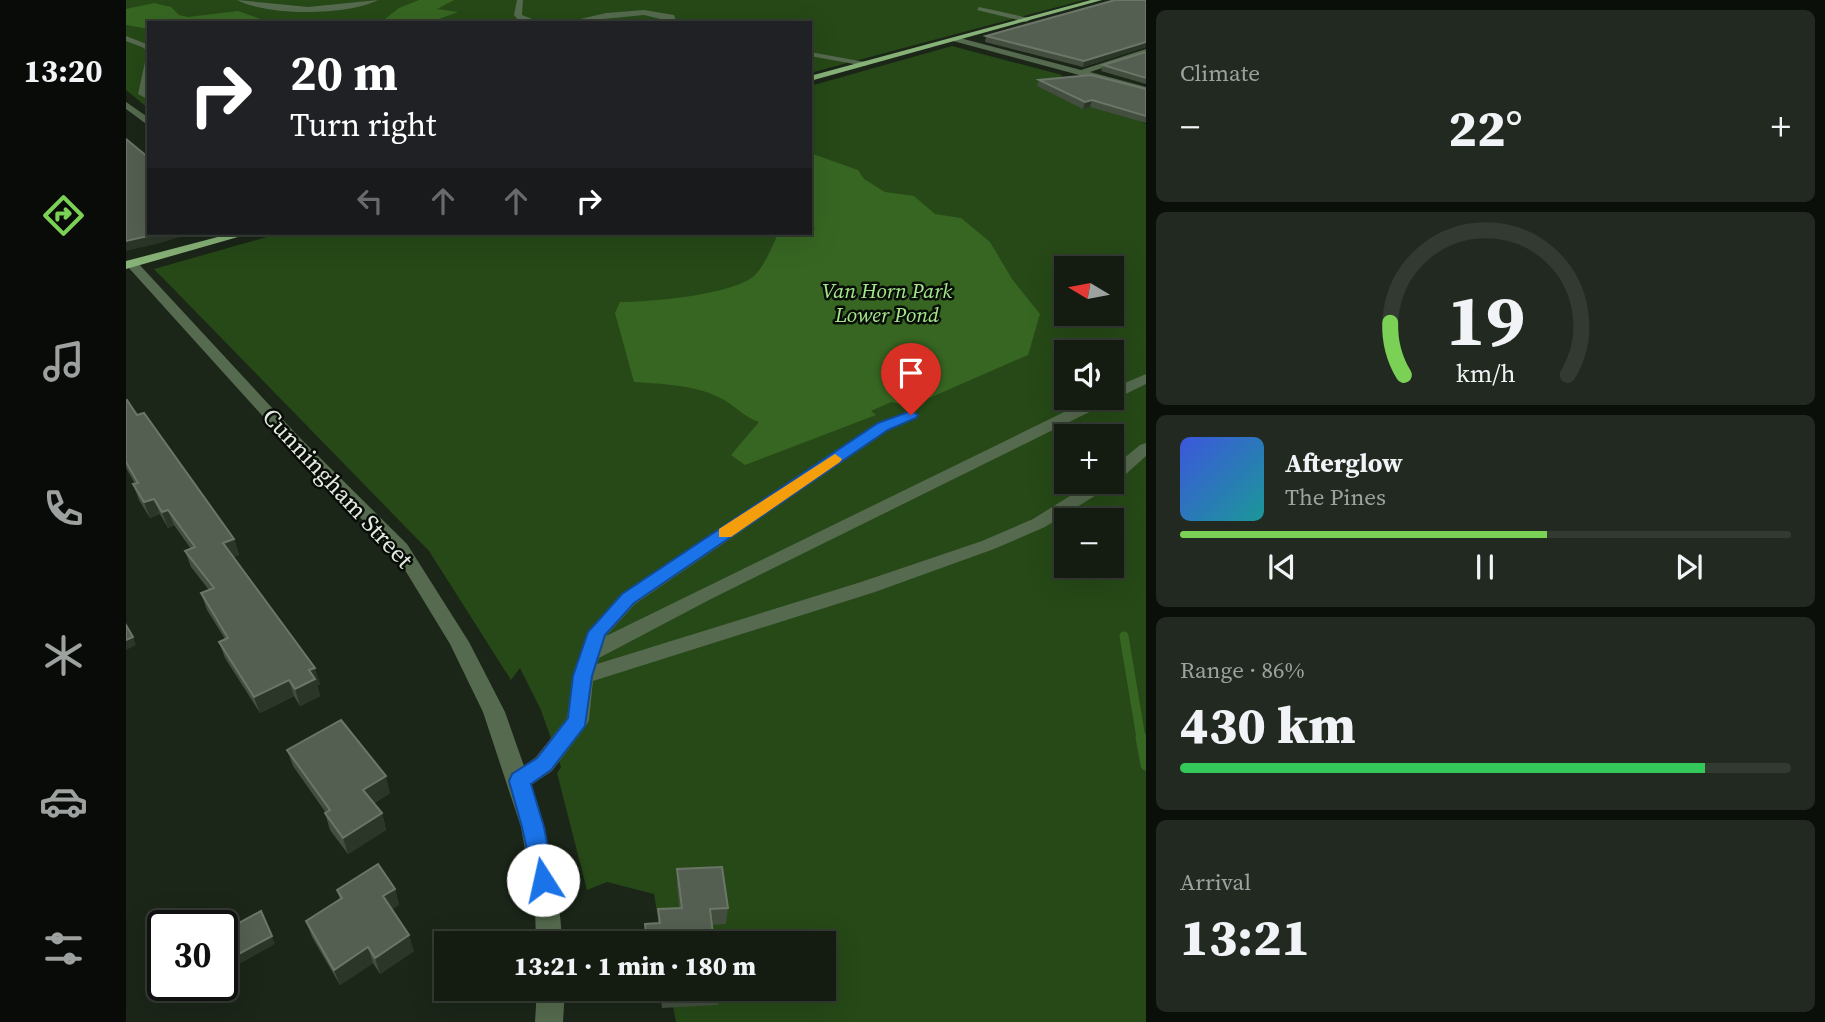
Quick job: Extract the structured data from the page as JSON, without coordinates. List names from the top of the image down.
{
  "streets": {
    "street": ["Cunningham Street"]
  },
  "water": ["Van Horn Park Lower Pond"],
  "north": "left",
  "page": {
    "tabs": "13:20",
    "tile": [
      "Climate",
      ["Range · 86%", "430 km"],
      ["Arrival", "13:21"]
    ],
    "turn": ["20 m", "Turn right"],
    "heat": ["−", "22°", "+"],
    "map_buttons": ["+", "−"],
    "song": ["Afterglow", "The Pines"],
    "limit": "30",
    "trip": "13:21 · 1 min · 180 m",
    "gauge": ["19", "km/h"]
  }
}
